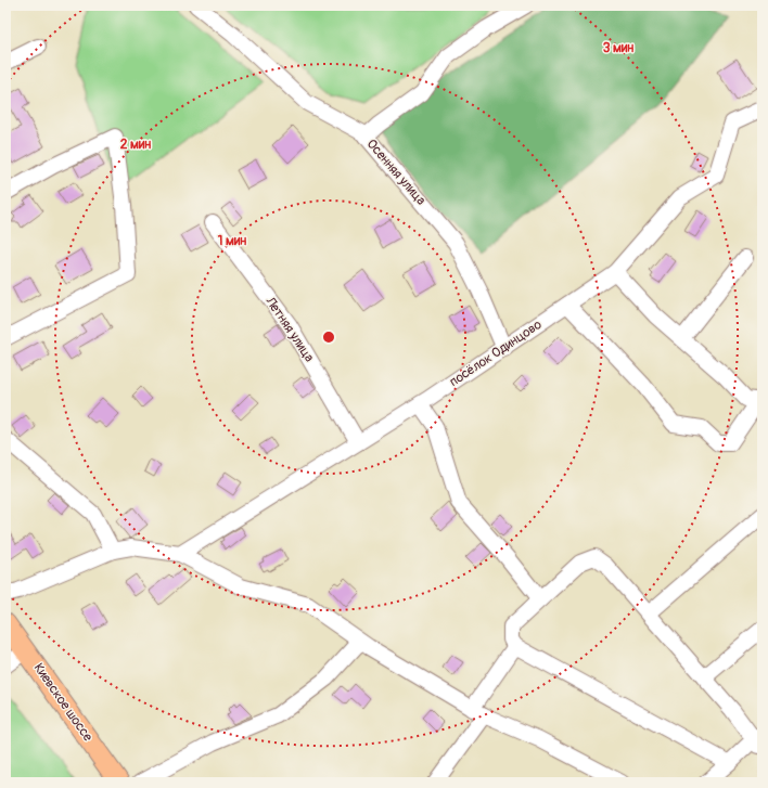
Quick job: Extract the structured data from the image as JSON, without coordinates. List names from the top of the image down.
{
  "streets": {
    "main road": ["Киевское шоссе"],
    "lane": ["Осенняя улица", "Летняя улица", "посёлок Одинцово"]
  },
  "crossings": [
    ["Осенняя улица", "посёлок Одинцово"],
    ["Летняя улица", "посёлок Одинцово"]
  ],
  "rings": ["3 мин", "2 мин", "1 мин"]
}
